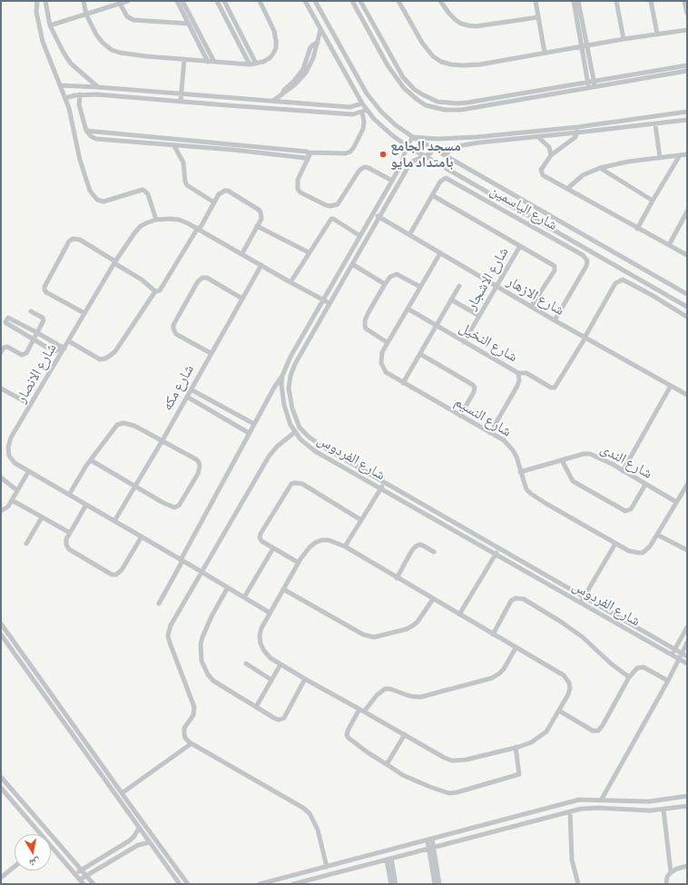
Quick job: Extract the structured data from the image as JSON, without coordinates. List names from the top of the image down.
{
  "streets": {
    "street": [
      "شارع الياسمين",
      "شارع الاشجار",
      "شارع الازهار",
      "شارع النخيل",
      "شارع الانصار",
      "شارع مكه",
      "شارع النسيم",
      "شارع الفردوس",
      "شارع الندى"
    ]
  },
  "crossings": [
    ["شارع الياسمين", "شارع الازهار"],
    ["شارع الاشجار", "شارع الازهار"],
    ["شارع الاشجار", "شارع النخيل"],
    ["شارع الازهار", "شارع النسيم"],
    ["شارع الازهار", "شارع الفردوس"],
    ["شارع النخيل", "شارع النسيم"],
    ["شارع الانصار", "شارع مكه"],
    ["شارع الانصار", "شارع الفردوس"],
    ["شارع النسيم", "شارع الندى"]
  ],
  "places": ["مسجد الجامع بامتداد مايو"],
  "north": "bottom"
}
